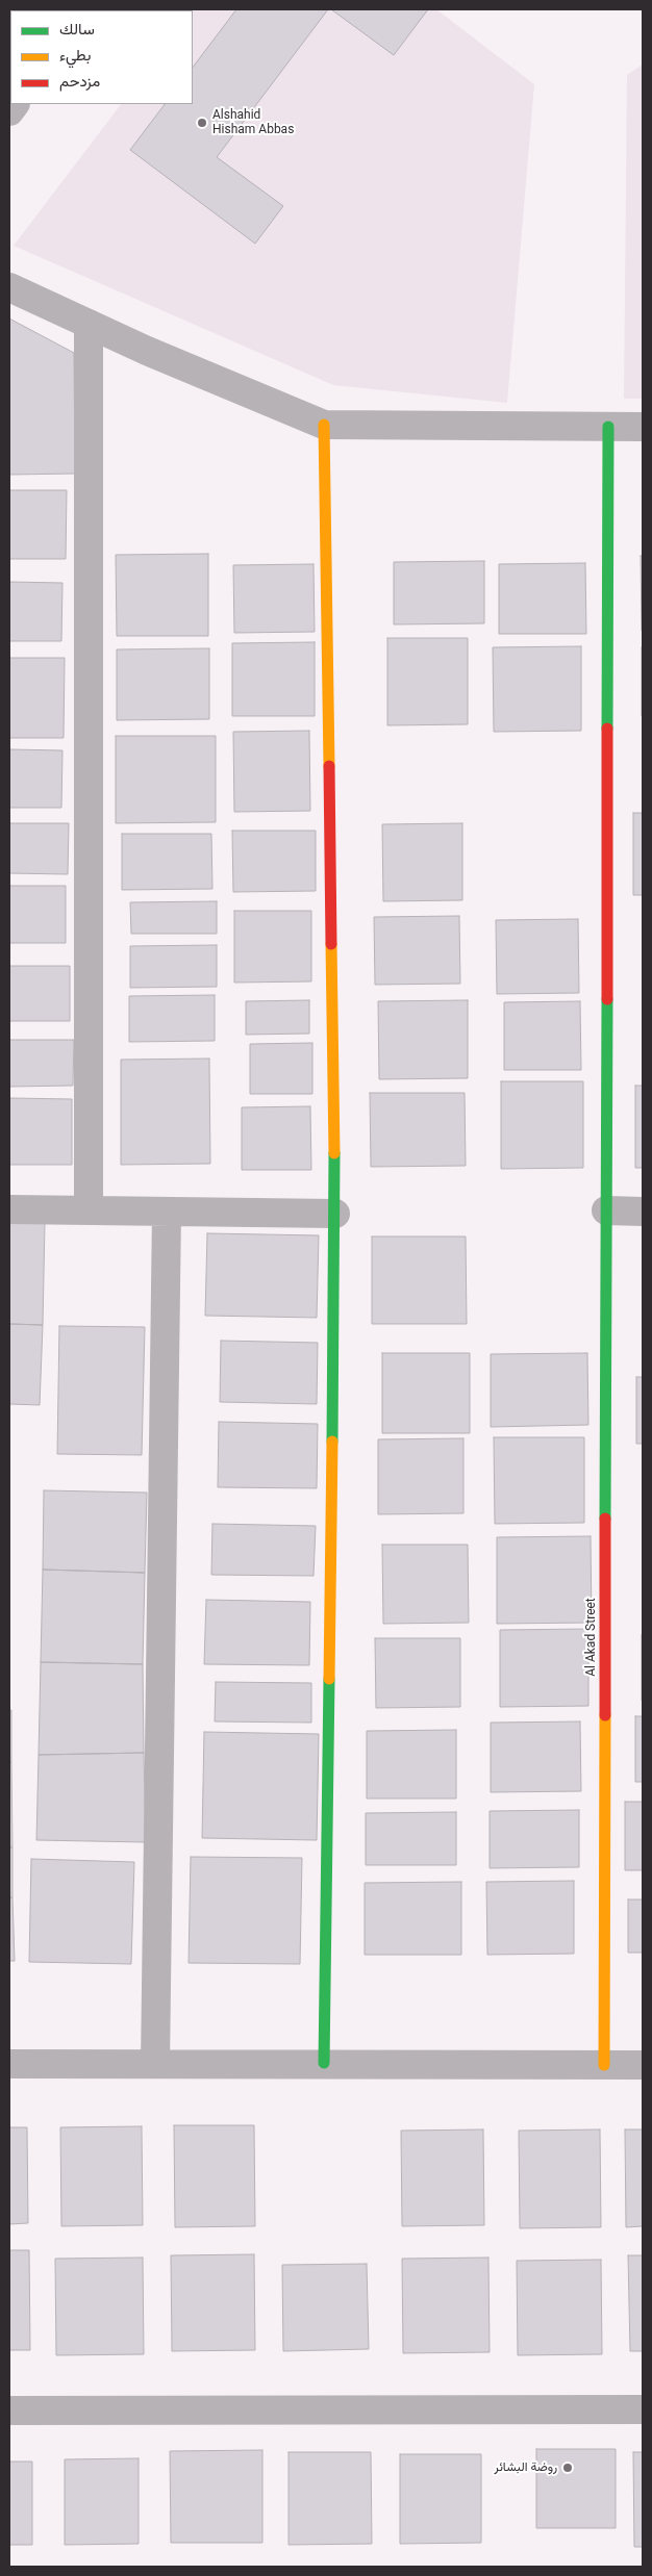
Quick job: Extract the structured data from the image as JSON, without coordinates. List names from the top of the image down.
{
  "streets": {
    "street": ["Al Akad Street"]
  },
  "places": ["Alshahid Hisham Abbas", "روضة البشائر"],
  "legend": ["سالك", "بطيء", "مزدحم"]
}
